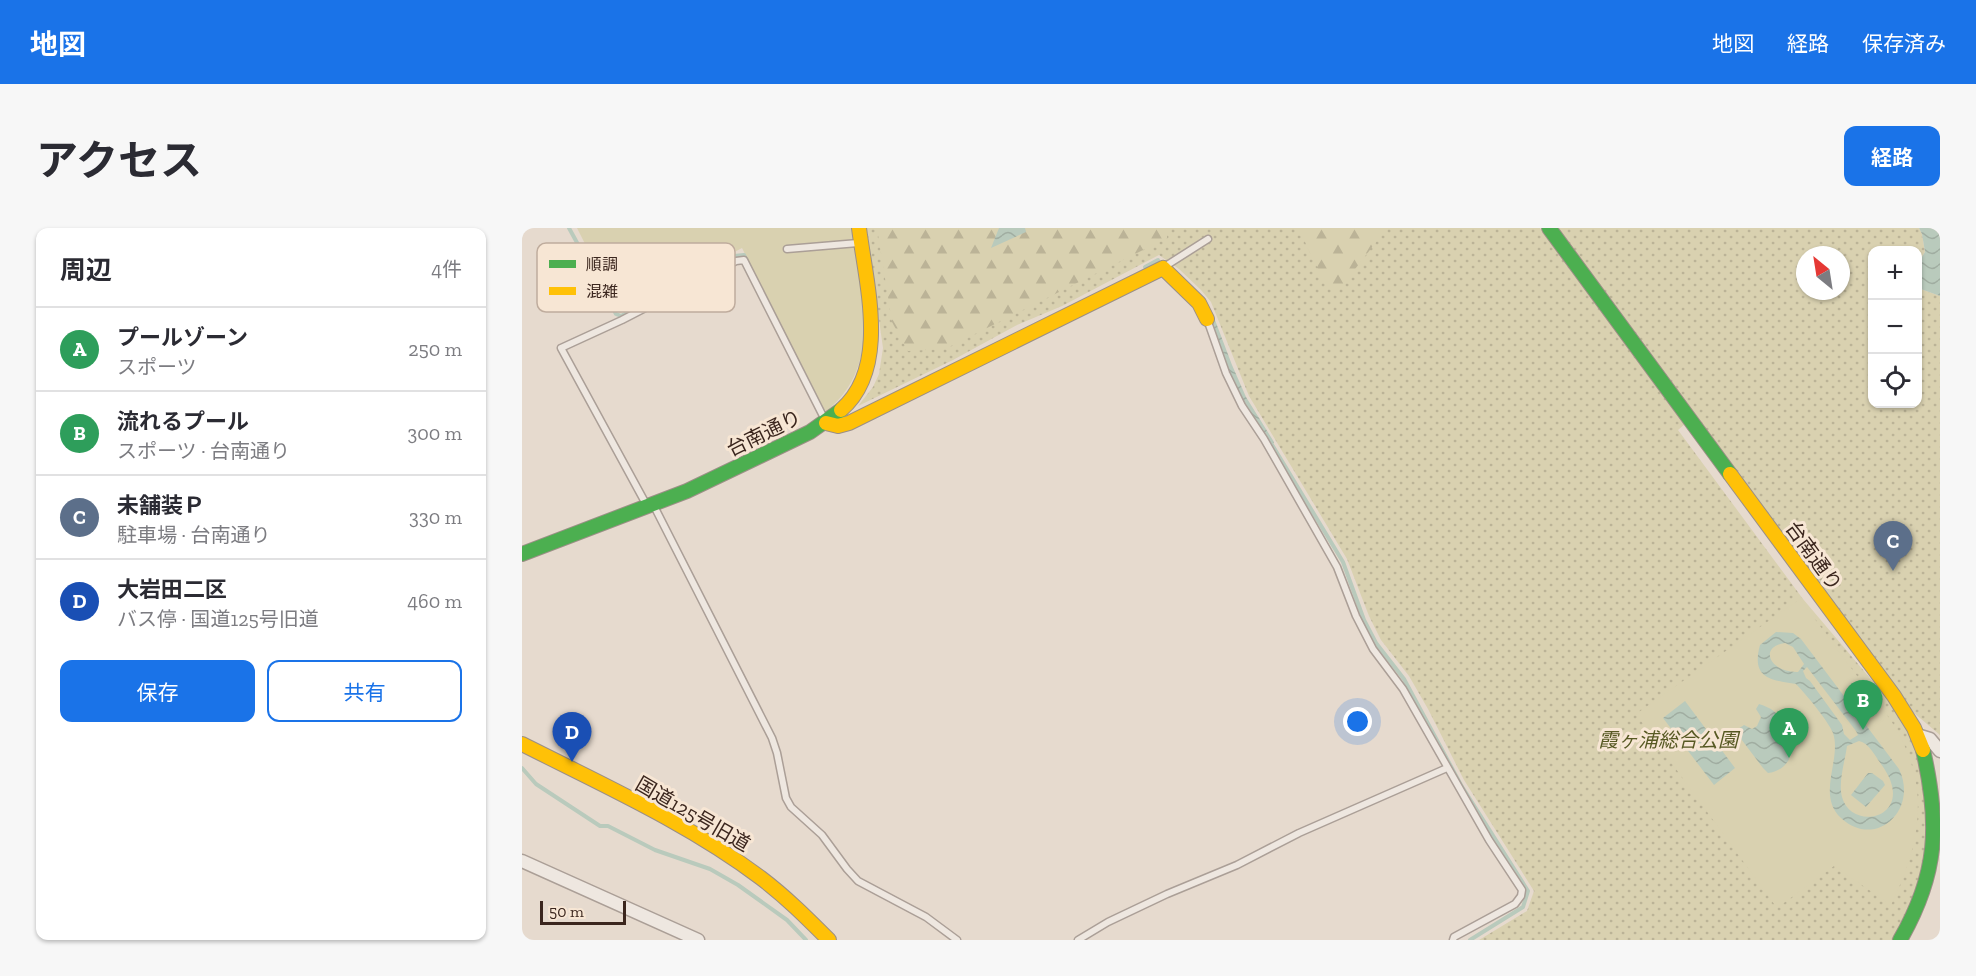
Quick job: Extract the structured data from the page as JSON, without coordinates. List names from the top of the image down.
{
  "streets": {
    "street": ["台南通り", "国道125号旧道"]
  },
  "parks": ["霞ヶ浦総合公園"],
  "legend": ["順調", "混雑"],
  "scale_bar": "50 m",
  "north": "top left",
  "page": {
    "header": "地図",
    "nav": ["地図", "経路", "保存済み"],
    "title": "アクセス",
    "buttons": [
      "経路",
      ["保存", "共有"]
    ],
    "heading": ["周辺", "4件"],
    "map_buttons": ["+", "−"],
    "list": [
      {
        "mark": "A",
        "name": "プールゾーン",
        "note": "スポーツ",
        "value": "250 m"
      },
      {
        "mark": "B",
        "name": "流れるプール",
        "note": "スポーツ · 台南通り",
        "value": "300 m"
      },
      {
        "mark": "C",
        "name": "未舗装Ｐ",
        "note": "駐車場 · 台南通り",
        "value": "330 m"
      },
      {
        "mark": "D",
        "name": "大岩田二区",
        "note": "バス停 · 国道125号旧道",
        "value": "460 m"
      }
    ],
    "pins": [
      "C",
      "B",
      "A",
      "D"
    ],
    "scale": "50 m"
  }
}
